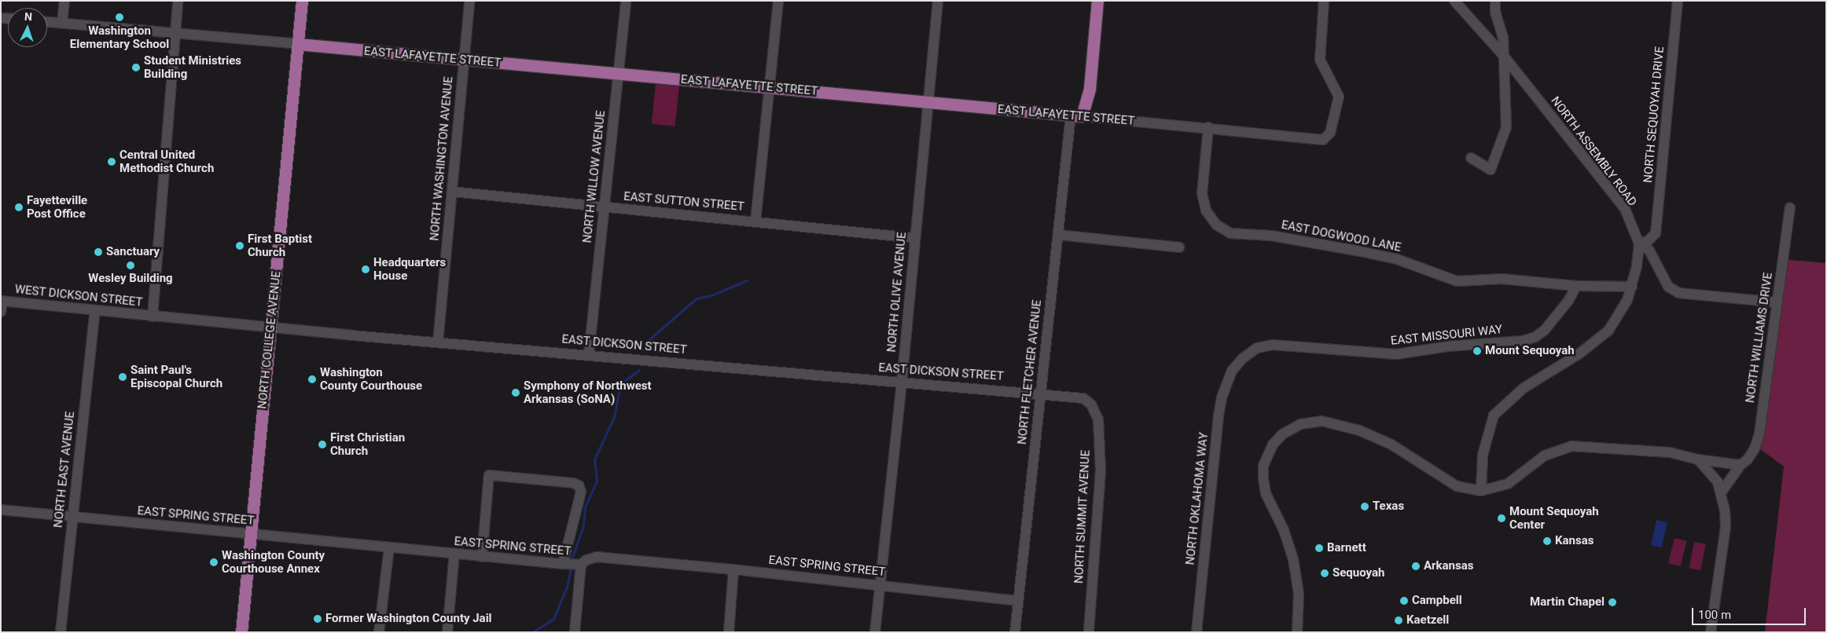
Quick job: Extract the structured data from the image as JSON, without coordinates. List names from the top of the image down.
{
  "streets": {
    "main road": ["EAST LAFAYETTE STREET", "NORTH COLLEGE AVENUE"],
    "street": [
      "NORTH SEQUOYAH DRIVE",
      "NORTH ASSEMBLY ROAD",
      "NORTH WASHINGTON AVENUE",
      "NORTH WILLOW AVENUE",
      "EAST SUTTON STREET",
      "EAST DOGWOOD LANE",
      "NORTH OLIVE AVENUE",
      "WEST DICKSON STREET",
      "EAST MISSOURI WAY",
      "NORTH WILLIAMS DRIVE",
      "EAST DICKSON STREET",
      "NORTH FLETCHER AVENUE",
      "NORTH EAST AVENUE",
      "NORTH OKLAHOMA WAY",
      "EAST SPRING STREET",
      "NORTH SUMMIT AVENUE"
    ]
  },
  "crossings": [
    ["EAST LAFAYETTE STREET", "NORTH WASHINGTON AVENUE"],
    ["EAST LAFAYETTE STREET", "NORTH WILLOW AVENUE"],
    ["EAST LAFAYETTE STREET", "EAST DOGWOOD LANE"],
    ["EAST LAFAYETTE STREET", "NORTH OLIVE AVENUE"],
    ["EAST LAFAYETTE STREET", "NORTH COLLEGE AVENUE"],
    ["EAST LAFAYETTE STREET", "NORTH FLETCHER AVENUE"],
    ["NORTH SEQUOYAH DRIVE", "NORTH ASSEMBLY ROAD"],
    ["NORTH WASHINGTON AVENUE", "EAST SUTTON STREET"],
    ["NORTH WASHINGTON AVENUE", "EAST DICKSON STREET"],
    ["NORTH WILLOW AVENUE", "EAST SUTTON STREET"],
    ["NORTH WILLOW AVENUE", "EAST DICKSON STREET"],
    ["EAST SUTTON STREET", "NORTH OLIVE AVENUE"],
    ["EAST DOGWOOD LANE", "EAST MISSOURI WAY"],
    ["NORTH OLIVE AVENUE", "EAST DICKSON STREET"],
    ["NORTH OLIVE AVENUE", "EAST SPRING STREET"],
    ["WEST DICKSON STREET", "EAST DICKSON STREET"],
    ["WEST DICKSON STREET", "NORTH EAST AVENUE"],
    ["EAST MISSOURI WAY", "NORTH OKLAHOMA WAY"],
    ["NORTH COLLEGE AVENUE", "EAST DICKSON STREET"],
    ["NORTH COLLEGE AVENUE", "EAST SPRING STREET"],
    ["EAST DICKSON STREET", "NORTH FLETCHER AVENUE"],
    ["EAST DICKSON STREET", "NORTH SUMMIT AVENUE"],
    ["NORTH FLETCHER AVENUE", "EAST SPRING STREET"],
    ["NORTH EAST AVENUE", "EAST SPRING STREET"]
  ],
  "places": [
    "Washington Elementary School",
    "Student Ministries Building",
    "Central United Methodist Church",
    "Fayetteville Post Office",
    "First Baptist Church",
    "Sanctuary",
    "Wesley Building",
    "Headquarters House",
    "Mount Sequoyah",
    "Saint Paul's Episcopal Church",
    "Washington County Courthouse",
    "Symphony of Northwest Arkansas (SoNA)",
    "First Christian Church",
    "Texas",
    "Mount Sequoyah Center",
    "Kansas",
    "Barnett",
    "Washington County Courthouse Annex",
    "Arkansas",
    "Sequoyah",
    "Campbell",
    "Martin Chapel",
    "Former Washington County Jail",
    "Kaetzell"
  ],
  "scale_bar": "100 m",
  "north": "top"
}
